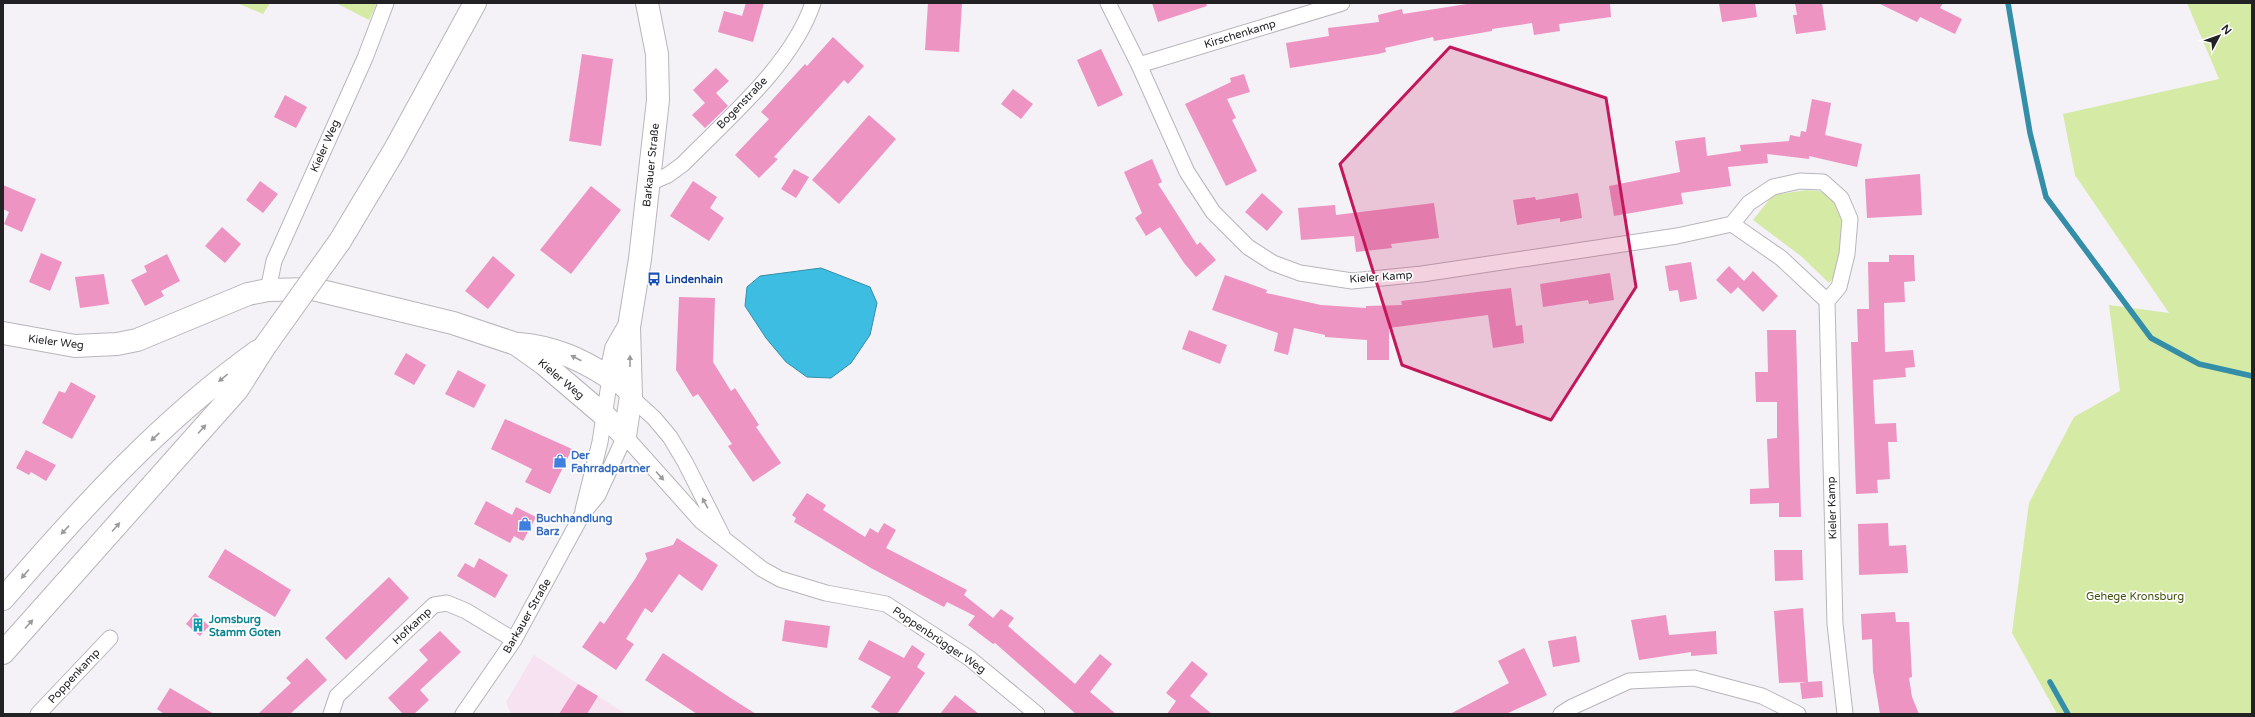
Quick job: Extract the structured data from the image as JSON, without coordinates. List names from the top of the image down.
{
  "streets": {
    "main road": ["Kieler Weg", "Barkauer Straße", "Poppenbrügger Weg"],
    "street": [
      "Kirschenkamp",
      "Bogenstraße",
      "Kieler Kamp",
      "Hofkamp",
      "Poppenkamp"
    ]
  },
  "crossings": [
    ["Kirschenkamp", "Kieler Kamp"],
    ["Bogenstraße", "Barkauer Straße"],
    ["Kieler Weg", "Barkauer Straße"],
    ["Kieler Weg", "Poppenbrügger Weg"],
    ["Barkauer Straße", "Hofkamp"],
    ["Barkauer Straße", "Poppenbrügger Weg"]
  ],
  "parks": ["Gehege Kronsburg"],
  "places": {
    "bus stop": ["Lindenhain"],
    "shop": ["Der Fahrradpartner", "Buchhandlung Barz"],
    "building": ["Jomsburg Stamm Goten"]
  },
  "north": "top right"
}
